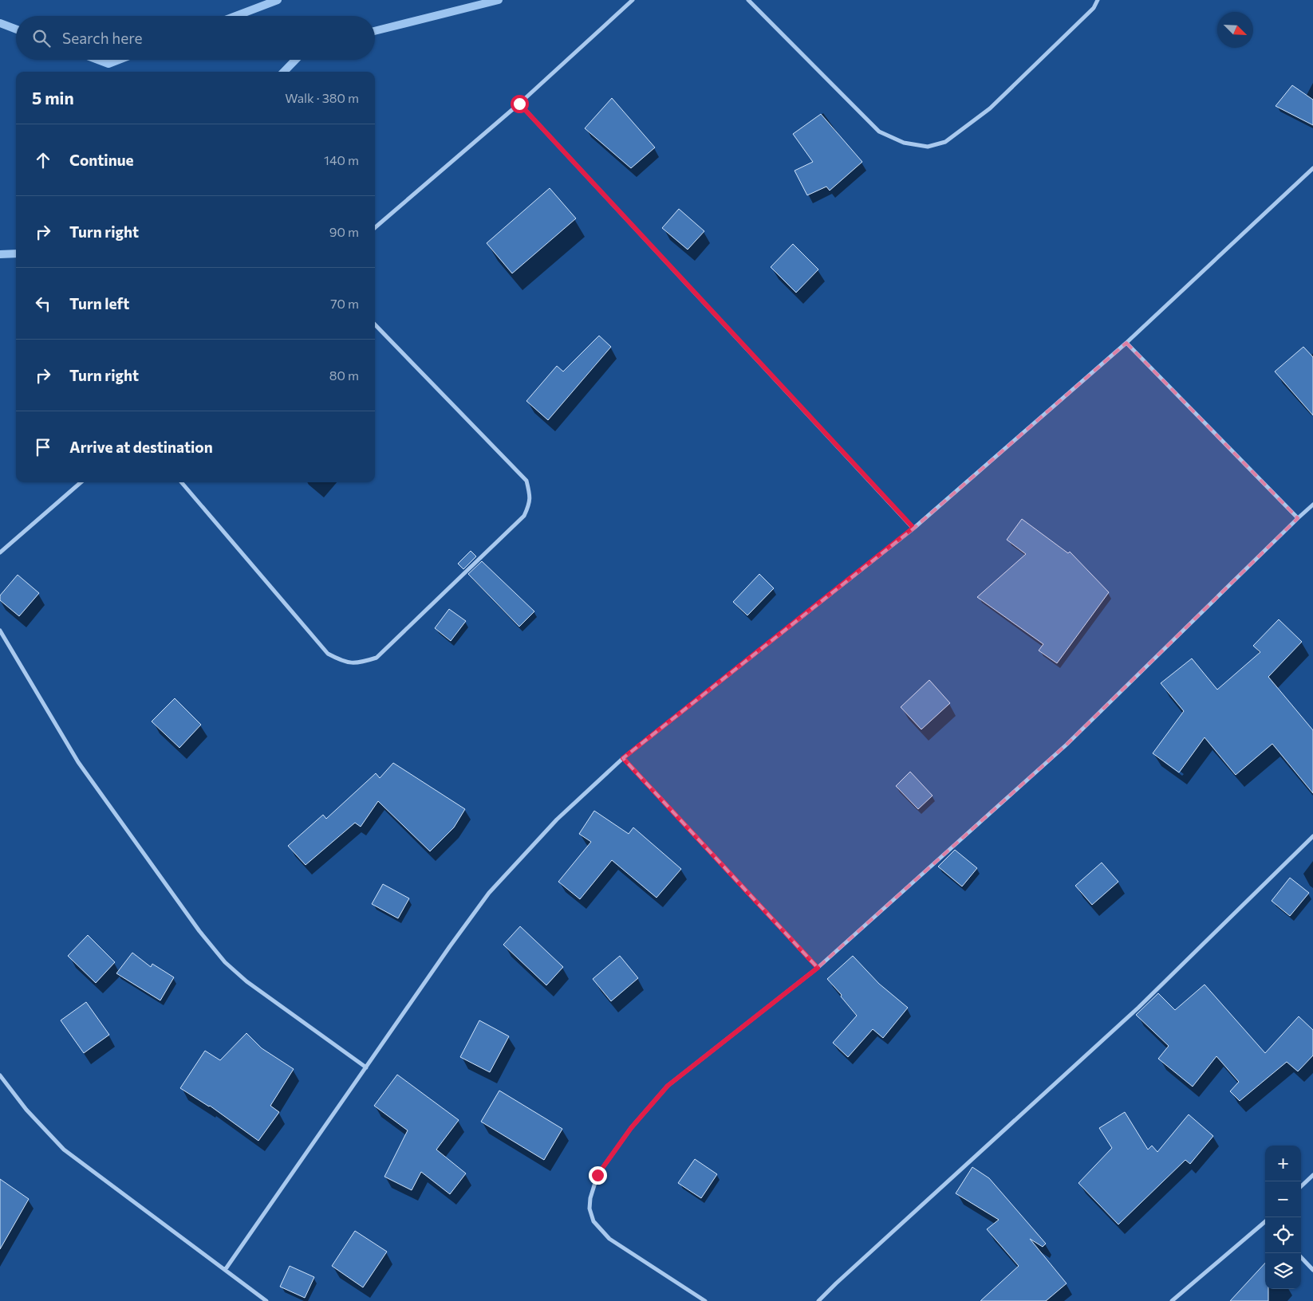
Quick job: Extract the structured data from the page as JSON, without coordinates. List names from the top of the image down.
{
  "north": "bottom right",
  "page": {
    "search": "Search here",
    "heading": ["5 min", "Walk · 380 m"],
    "list": [
      ["Continue", "140 m"],
      ["Turn right", "90 m"],
      ["Turn left", "70 m"],
      ["Turn right", "80 m"],
      "Arrive at destination"
    ],
    "map_buttons": ["+", "−"]
  }
}
